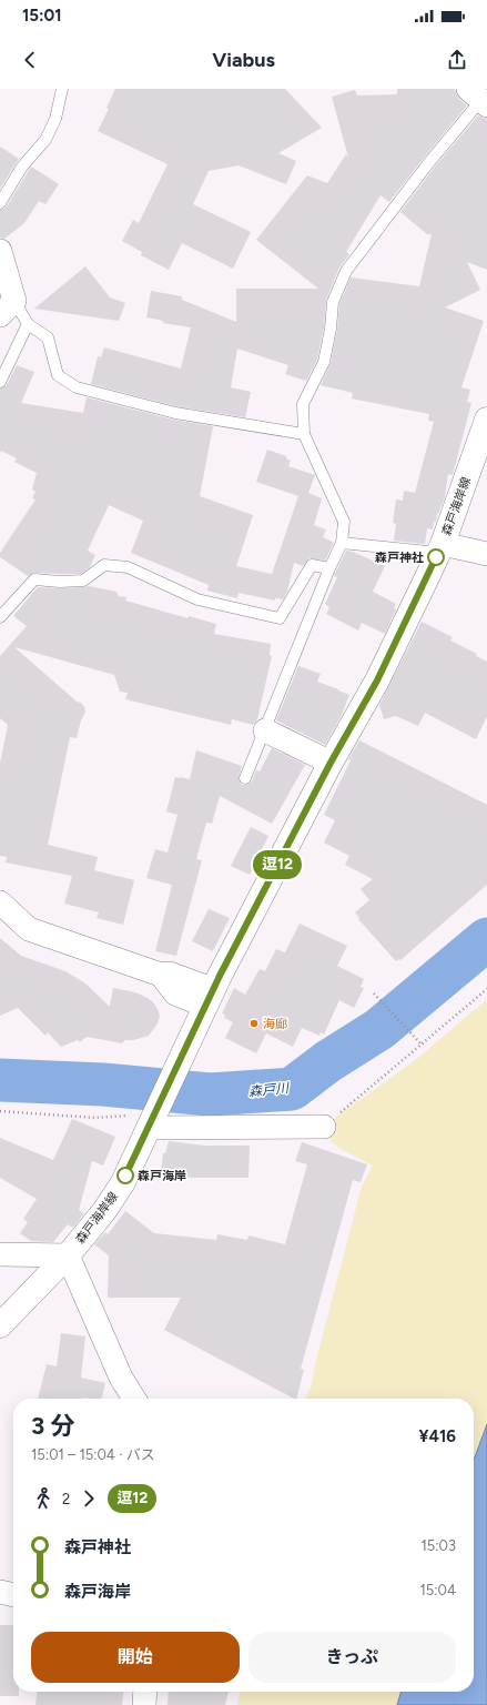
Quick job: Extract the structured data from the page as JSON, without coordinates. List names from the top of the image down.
{
  "streets": {
    "main road": ["森戸海岸線"]
  },
  "water": ["森戸川"],
  "places": ["森戸神社", "海廊", "森戸海岸"],
  "lines": ["bus line 逗12"],
  "page": {
    "status": "15:01",
    "header": "Viabus",
    "on_map": "逗12",
    "heading": ["3 分", "15:01 – 15:04 · バス", "¥416"],
    "legs": ["2", "逗12"],
    "list": [
      {
        "name": "森戸神社",
        "value": "15:03"
      },
      {
        "name": "森戸海岸",
        "value": "15:04"
      }
    ],
    "buttons": ["開始", "きっぷ"]
  }
}
